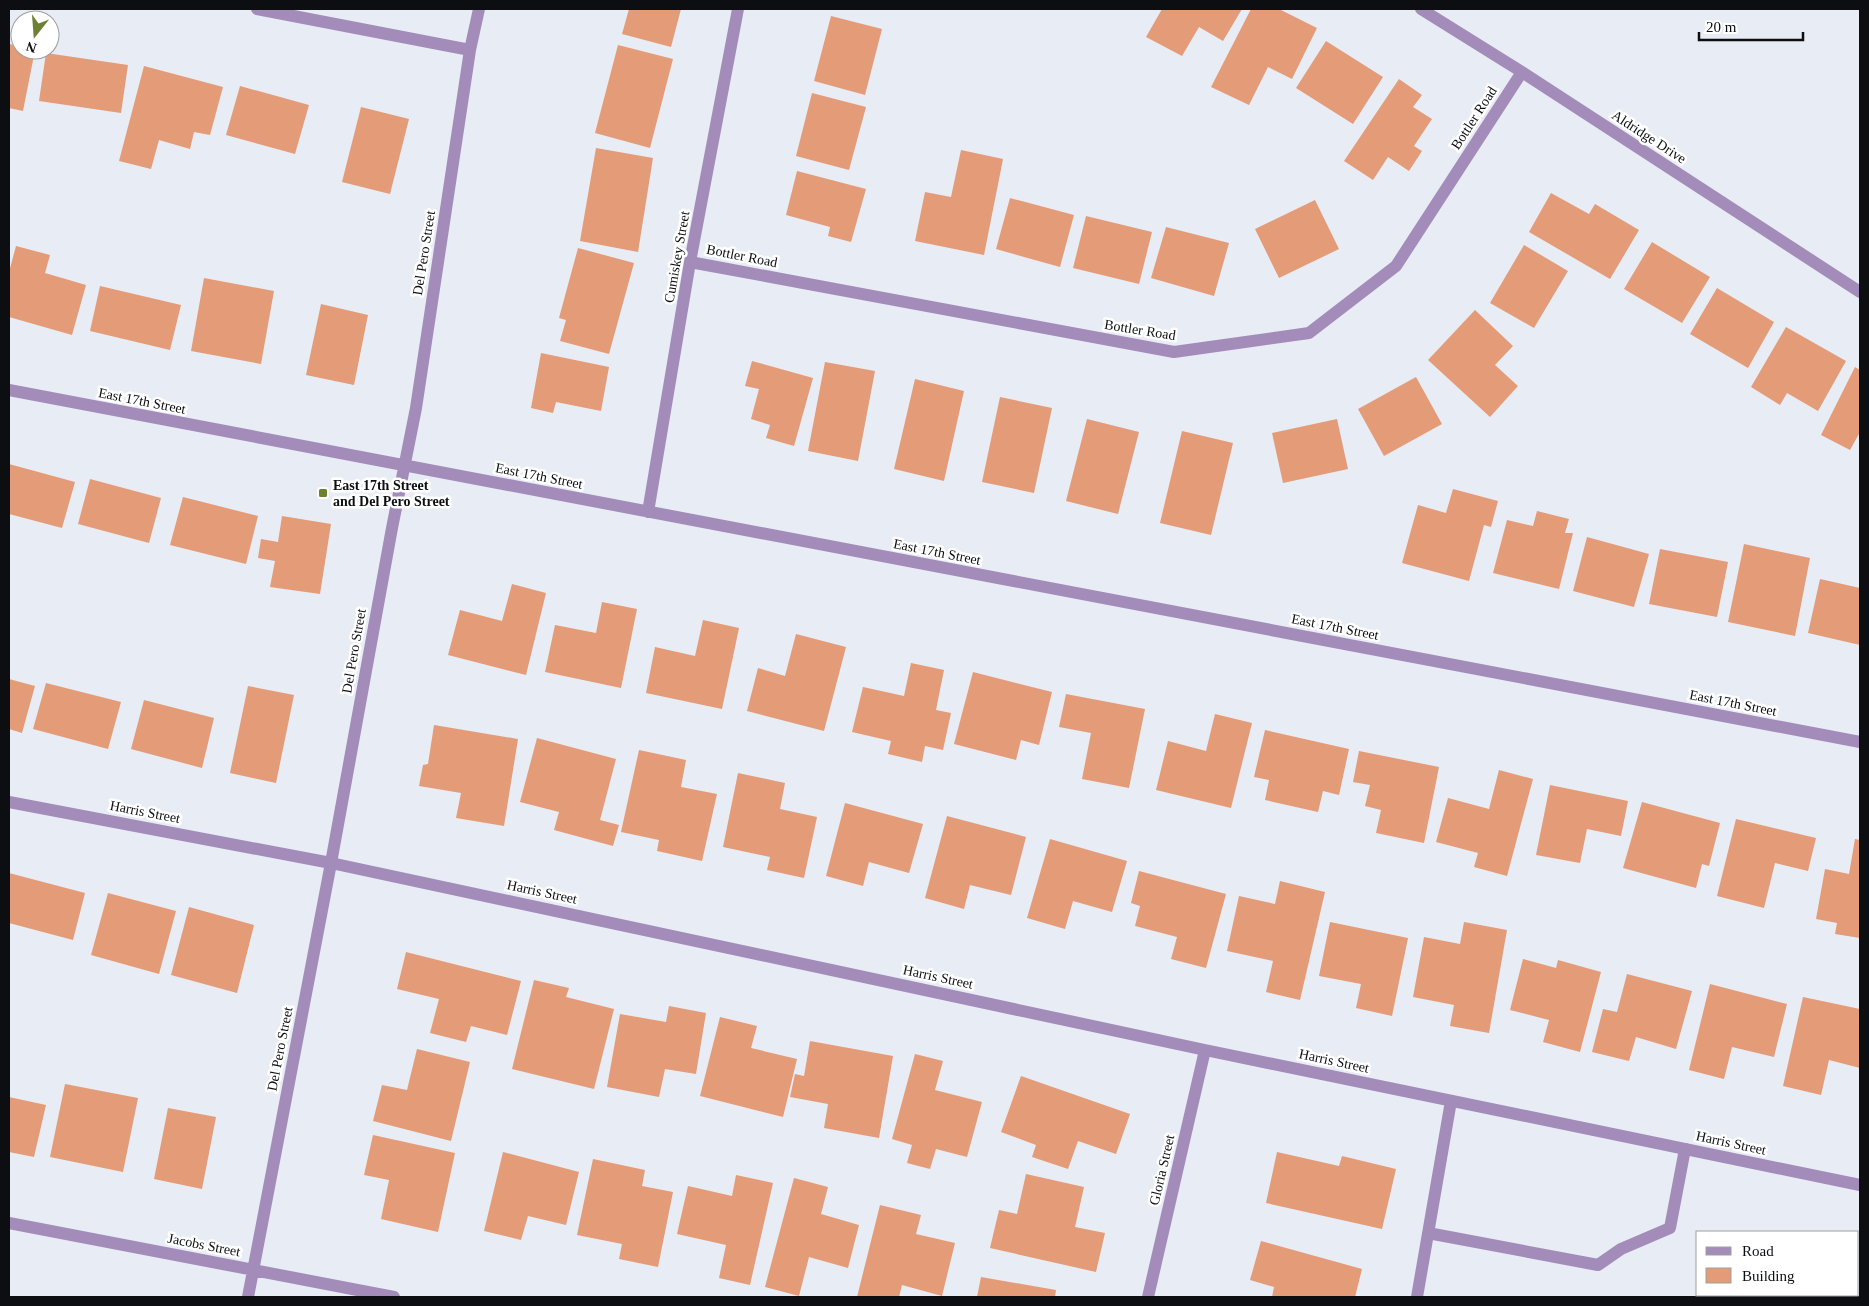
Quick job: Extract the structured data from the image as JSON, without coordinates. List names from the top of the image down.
{
  "streets": {
    "street": [
      "Bottler Road",
      "Aldridge Drive",
      "Del Pero Street",
      "Cumiskey Street",
      "East 17th Street",
      "Harris Street",
      "Gloria Street",
      "Jacobs Street"
    ]
  },
  "crossings": [
    ["Bottler Road", "Aldridge Drive"],
    ["Bottler Road", "Cumiskey Street"],
    ["Del Pero Street", "East 17th Street"],
    ["Del Pero Street", "Harris Street"],
    ["Del Pero Street", "Jacobs Street"],
    ["Cumiskey Street", "East 17th Street"],
    ["Harris Street", "Gloria Street"]
  ],
  "places": {
    "transit": ["East 17th Street and Del Pero Street"]
  },
  "legend": ["Road", "Building"],
  "scale_bar": "20 m",
  "north": "bottom"
}
